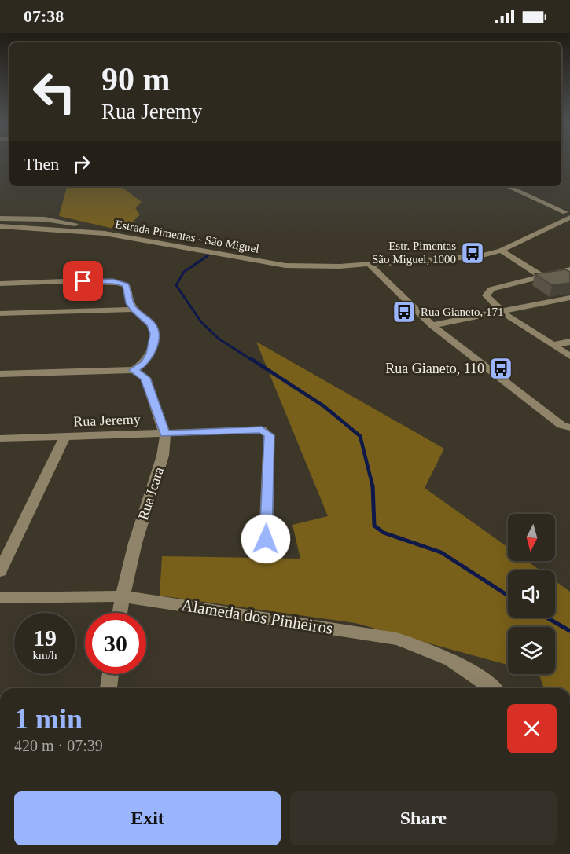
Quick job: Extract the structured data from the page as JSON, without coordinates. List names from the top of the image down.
{
  "streets": {
    "street": [
      "Estrada Pimentas - São Miguel",
      "Rua Jeremy",
      "Rua Icara",
      "Alameda dos Pinheiros"
    ]
  },
  "crossings": [
    ["Rua Jeremy", "Rua Icara"],
    ["Rua Icara", "Alameda dos Pinheiros"]
  ],
  "places": {
    "bus stop": ["Estr. Pimentas São Miguel, 1000", "Rua Gianeto, 171", "Rua Gianeto, 110"]
  },
  "north": "bottom",
  "page": {
    "status": "07:38",
    "turn": ["90 m", "Rua Jeremy"],
    "then": "Then",
    "speed": "19 km/h",
    "limit": "30",
    "heading": ["1 min", "420 m · 07:39"],
    "buttons": ["Exit", "Share"]
  }
}
